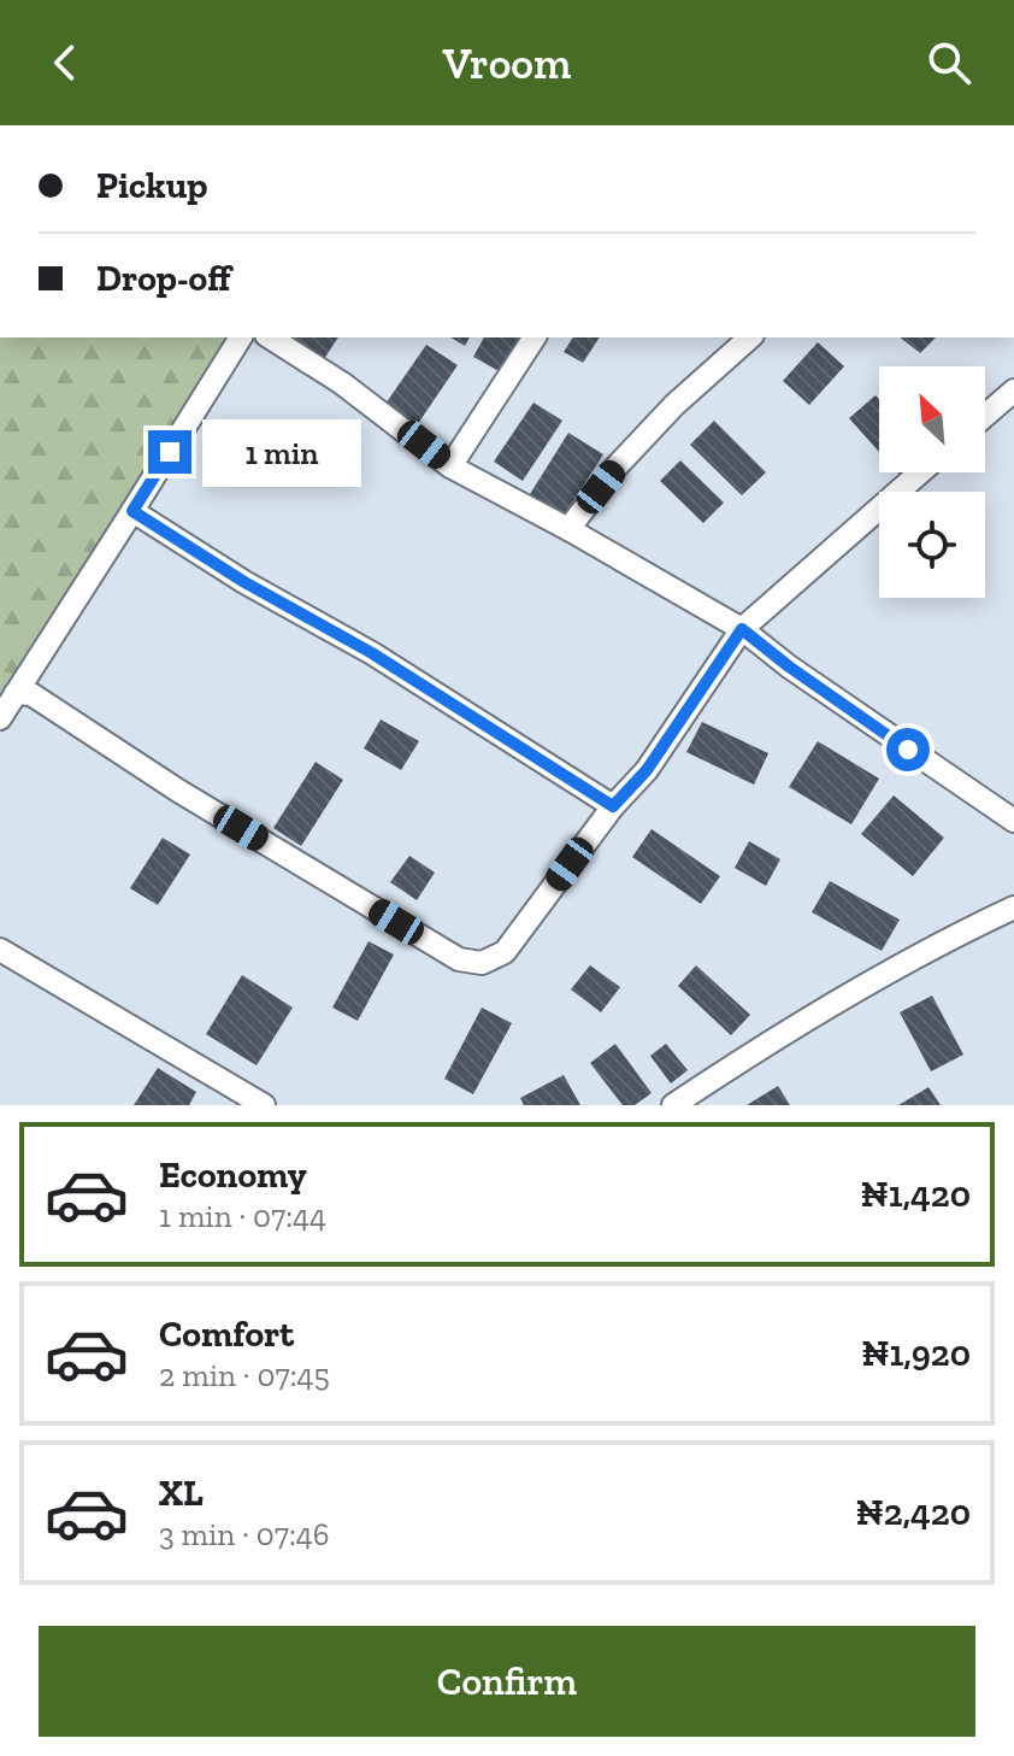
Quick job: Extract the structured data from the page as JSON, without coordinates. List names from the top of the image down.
{
  "north": "top left",
  "page": {
    "header": "Vroom",
    "banner": ["Pickup", "Drop-off"],
    "bubble": "1 min",
    "list": [
      {
        "name": "Economy",
        "note": "1 min · 07:44",
        "value": "₦1,420"
      },
      {
        "name": "Comfort",
        "note": "2 min · 07:45",
        "value": "₦1,920"
      },
      {
        "name": "XL",
        "note": "3 min · 07:46",
        "value": "₦2,420"
      }
    ],
    "buttons": "Confirm"
  }
}
